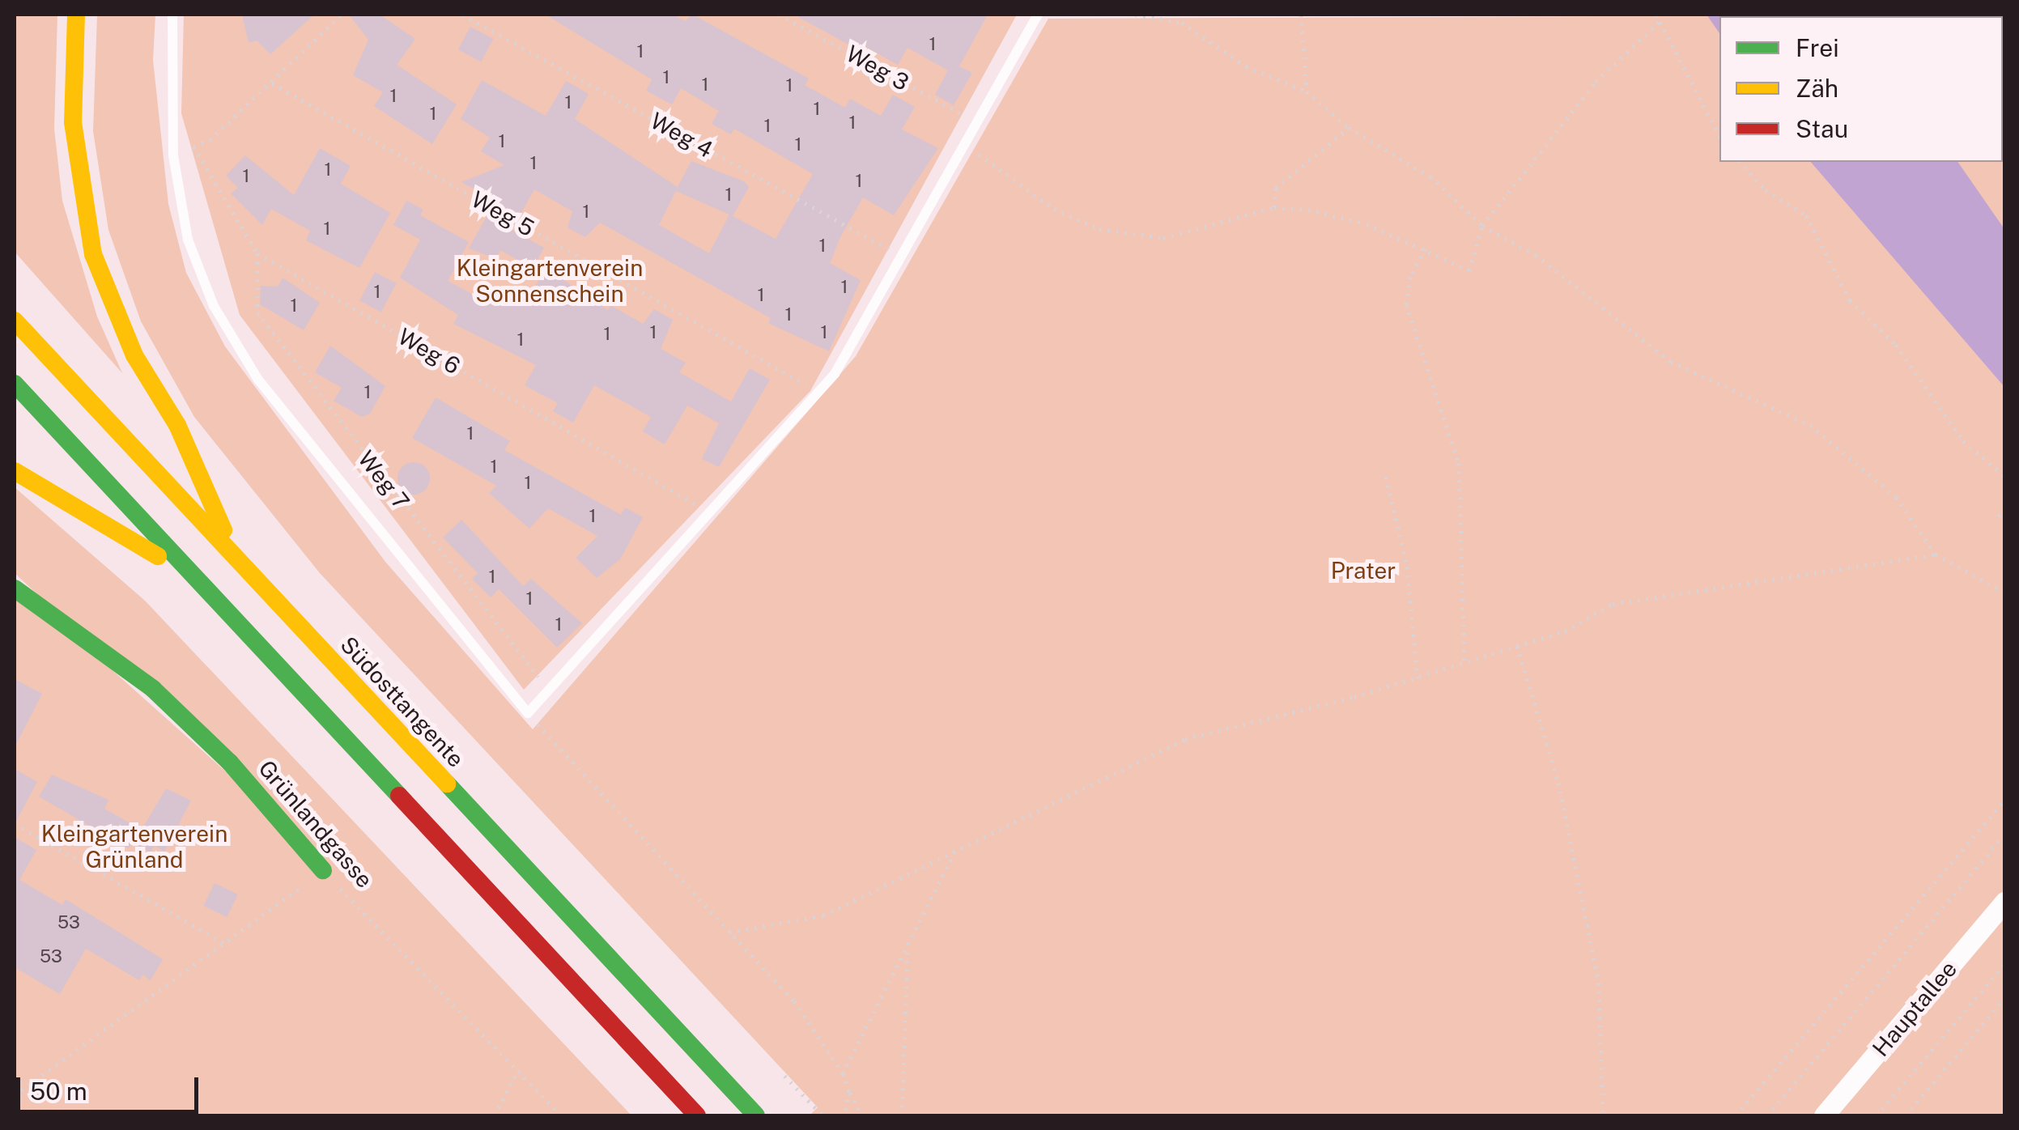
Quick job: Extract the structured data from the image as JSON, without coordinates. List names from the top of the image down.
{
  "streets": {
    "main road": ["Südosttangente", "Grünlandgasse"],
    "street": ["Hauptallee"],
    "path": [
      "Weg 3",
      "Weg 4",
      "Weg 5",
      "Weg 6",
      "Weg 7"
    ]
  },
  "crossings": [
    ["Weg 6", "Weg 7"]
  ],
  "parks": ["Kleingartenverein Sonnenschein", "Prater", "Kleingartenverein Grünland"],
  "house_numbers": [
    "1",
    "1",
    "1",
    "1",
    "1",
    "1",
    "1",
    "1",
    "1",
    "1",
    "1",
    "1",
    "1",
    "1",
    "1",
    "1",
    "1",
    "1",
    "1",
    "1",
    "1",
    "1",
    "1",
    "1",
    "1",
    "1",
    "1",
    "1",
    "1",
    "1",
    "1",
    "1",
    "1",
    "1",
    "1",
    "1",
    "1",
    "1",
    "53",
    "53"
  ],
  "legend": ["Frei", "Zäh", "Stau"],
  "scale_bar": "50 m"
}
